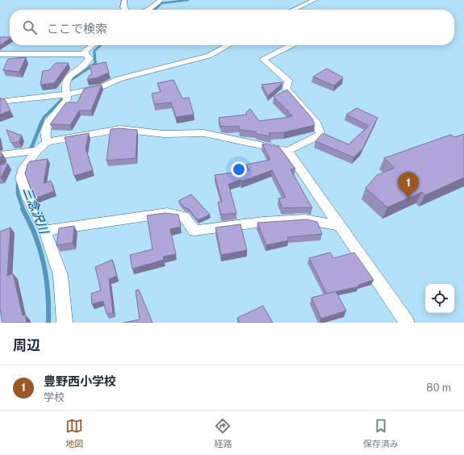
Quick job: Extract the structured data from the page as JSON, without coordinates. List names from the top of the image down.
{
  "water": ["三念沢川"],
  "page": {
    "search": "ここで検索",
    "pins": "1",
    "heading": "周辺",
    "list": [
      {
        "mark": "1",
        "name": "豊野西小学校",
        "note": "学校",
        "value": "80 m"
      }
    ],
    "nav": ["地図", "経路", "保存済み"]
  }
}
